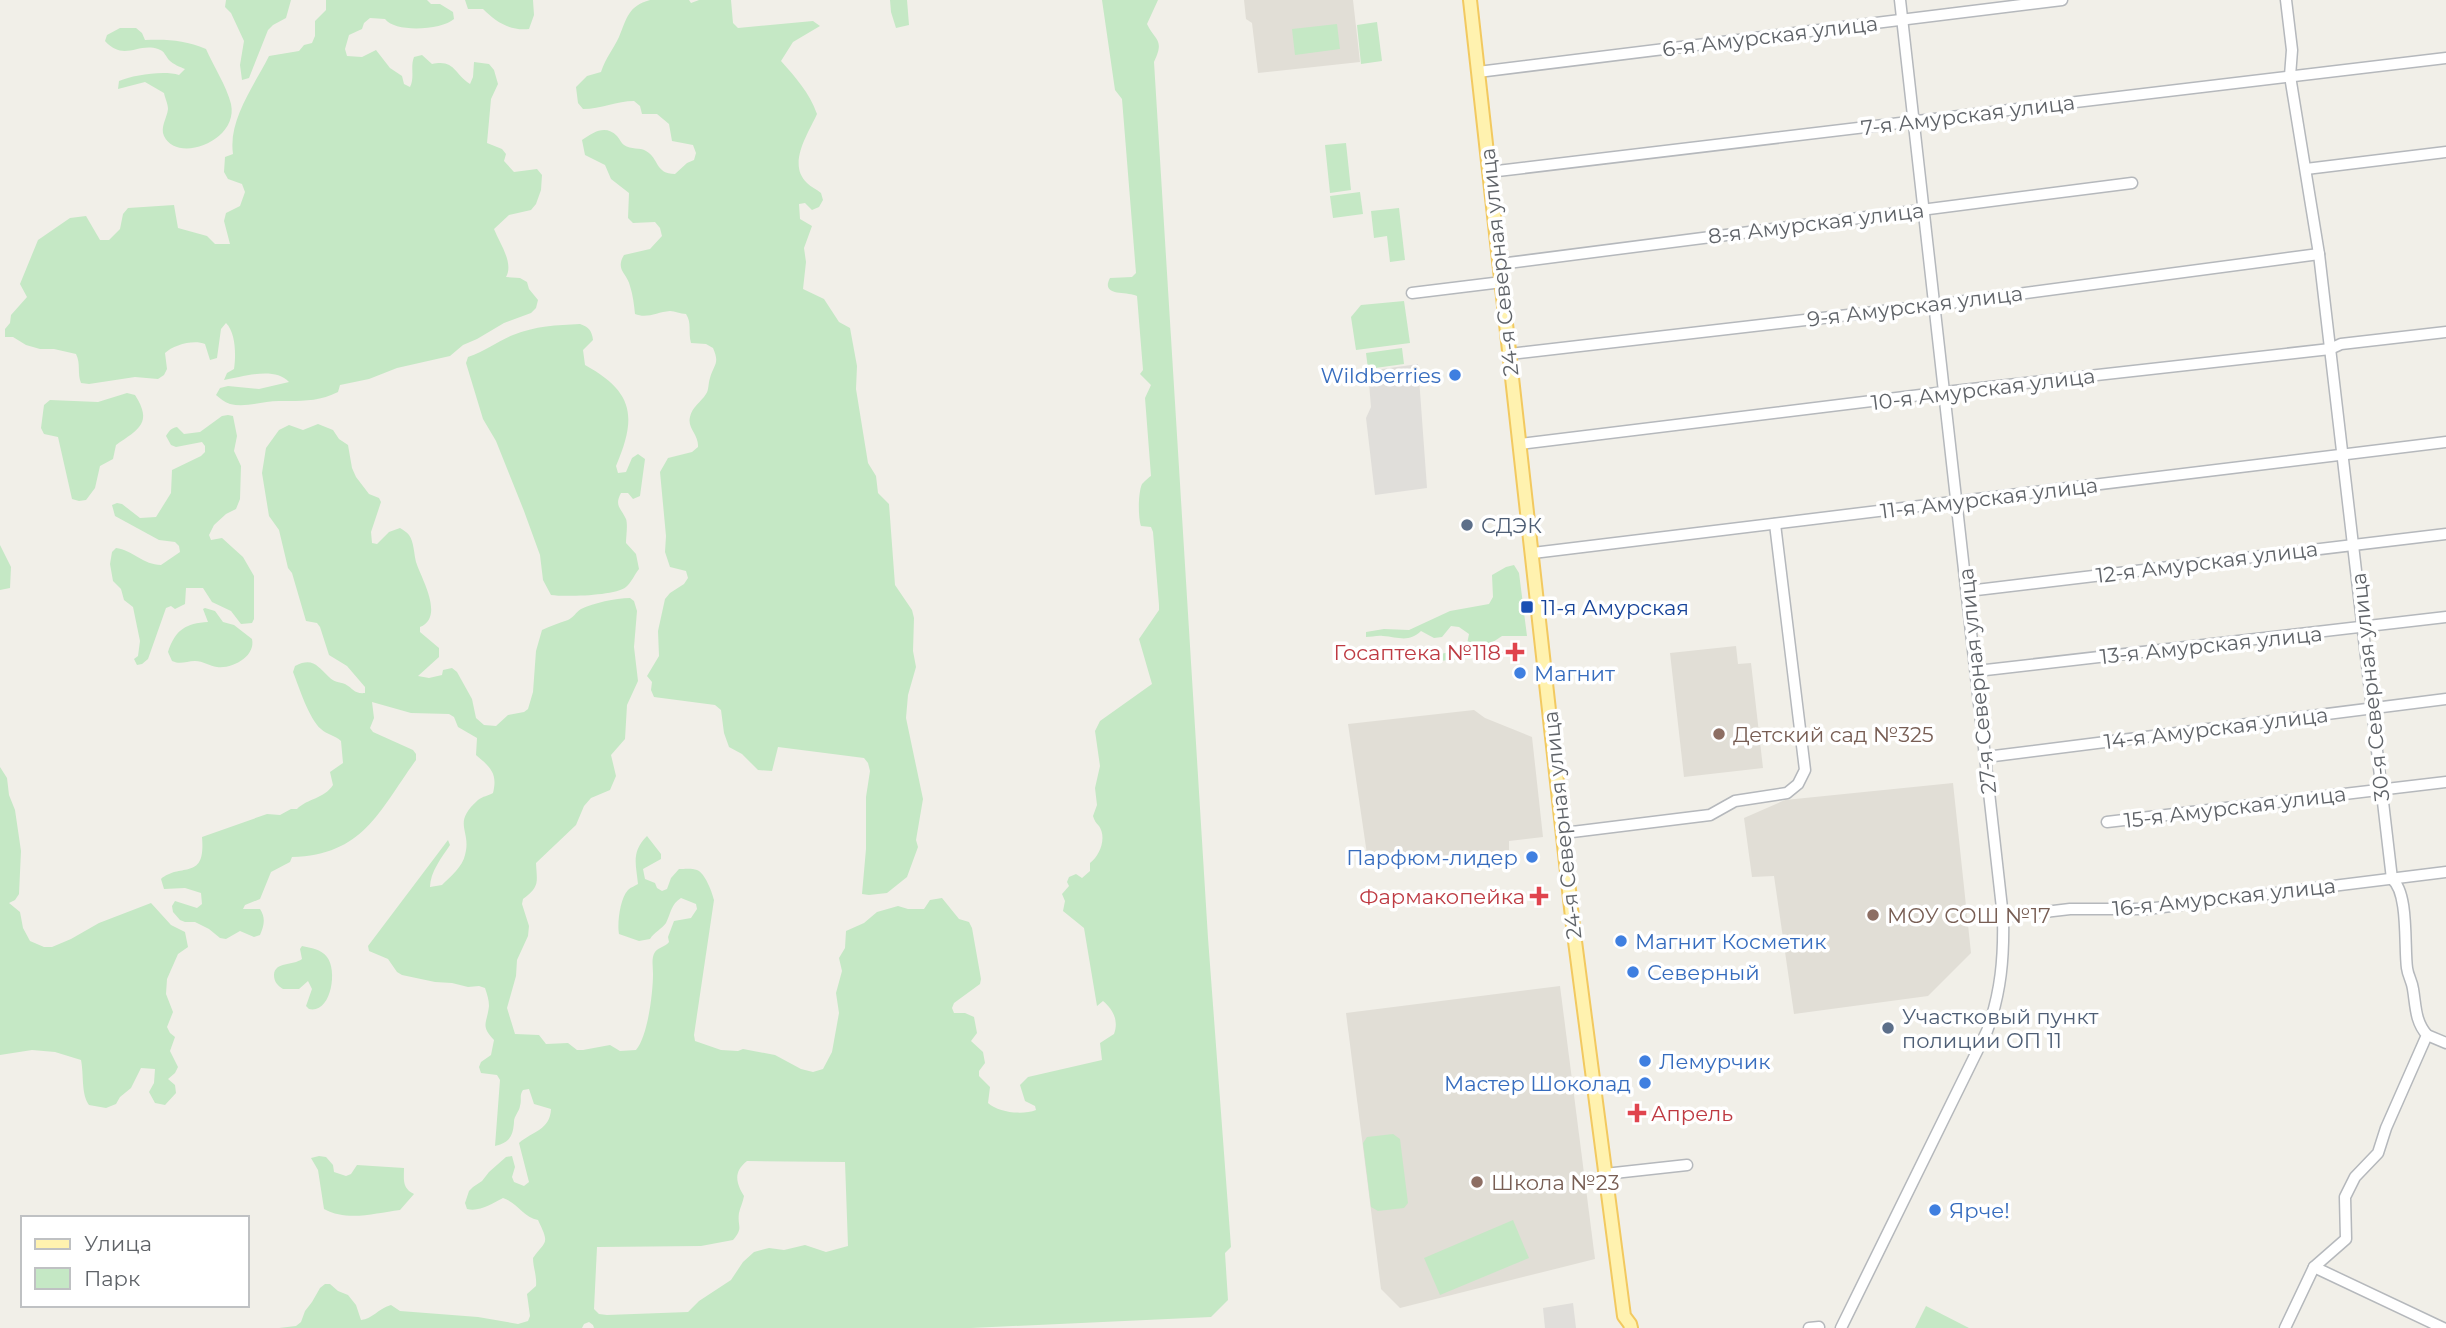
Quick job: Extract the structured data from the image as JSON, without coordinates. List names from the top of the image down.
{
  "streets": {
    "main road": ["24-я Северная улица"],
    "street": [
      "6-я Амурская улица",
      "7-я Амурская улица",
      "8-я Амурская улица",
      "9-я Амурская улица",
      "10-я Амурская улица",
      "11-я Амурская улица",
      "12-я Амурская улица",
      "13-я Амурская улица",
      "27-я Северная улица",
      "30-я Северная улица",
      "14-я Амурская улица",
      "15-я Амурская улица",
      "16-я Амурская улица"
    ]
  },
  "crossings": [
    ["6-я Амурская улица", "24-я Северная улица"],
    ["6-я Амурская улица", "27-я Северная улица"],
    ["7-я Амурская улица", "24-я Северная улица"],
    ["7-я Амурская улица", "27-я Северная улица"],
    ["7-я Амурская улица", "30-я Северная улица"],
    ["8-я Амурская улица", "24-я Северная улица"],
    ["8-я Амурская улица", "27-я Северная улица"],
    ["24-я Северная улица", "9-я Амурская улица"],
    ["24-я Северная улица", "10-я Амурская улица"],
    ["24-я Северная улица", "11-я Амурская улица"],
    ["9-я Амурская улица", "27-я Северная улица"],
    ["9-я Амурская улица", "30-я Северная улица"],
    ["10-я Амурская улица", "27-я Северная улица"],
    ["10-я Амурская улица", "30-я Северная улица"],
    ["11-я Амурская улица", "27-я Северная улица"],
    ["11-я Амурская улица", "30-я Северная улица"],
    ["12-я Амурская улица", "27-я Северная улица"],
    ["12-я Амурская улица", "30-я Северная улица"],
    ["13-я Амурская улица", "27-я Северная улица"],
    ["13-я Амурская улица", "30-я Северная улица"],
    ["27-я Северная улица", "14-я Амурская улица"],
    ["27-я Северная улица", "16-я Амурская улица"],
    ["30-я Северная улица", "14-я Амурская улица"],
    ["30-я Северная улица", "15-я Амурская улица"],
    ["30-я Северная улица", "16-я Амурская улица"]
  ],
  "places": {
    "other": [
      "Wildberries",
      "СДЭК",
      "Магнит",
      "Детский сад №325",
      "Парфюм-лидер",
      "МОУ СОШ №17",
      "Магнит Косметик",
      "Северный",
      "Участковый пункт полиции ОП 11",
      "Лемурчик",
      "Мастер Шоколад",
      "Школа №23",
      "Ярче!"
    ],
    "transit": ["11-я Амурская"],
    "health": ["Госаптека №118", "Фармакопейка", "Апрель"]
  },
  "legend": ["Улица", "Парк"]
}
